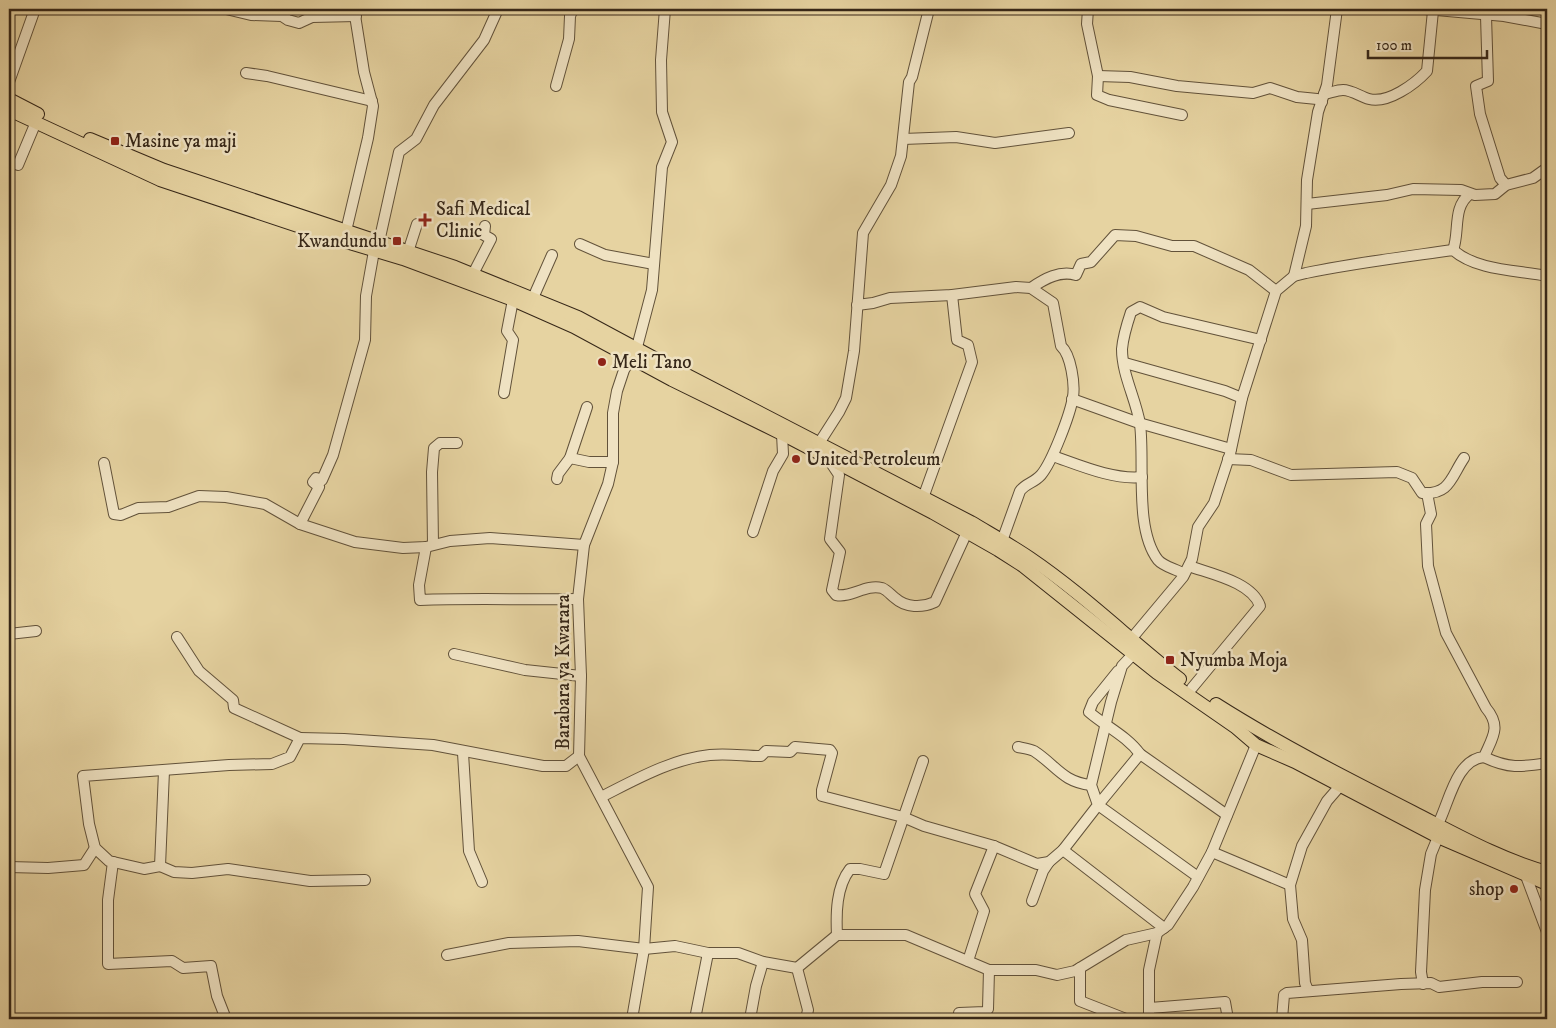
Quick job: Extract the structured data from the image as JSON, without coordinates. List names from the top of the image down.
{
  "streets": {
    "street": ["Barabara ya Kwarara"]
  },
  "places": {
    "transit": ["Masine ya maji", "Kwandundu", "Nyumba Moja"],
    "health": ["Safi Medical Clinic"],
    "other": ["Meli Tano", "United Petroleum", "shop"]
  },
  "scale_bar": "100 m"
}
